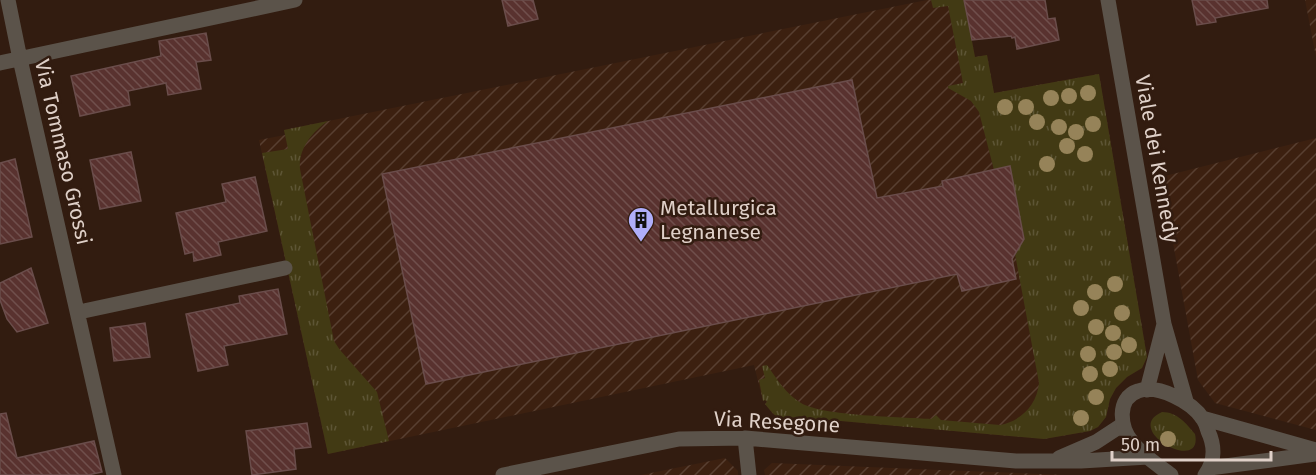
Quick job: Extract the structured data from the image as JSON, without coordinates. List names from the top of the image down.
{
  "streets": {
    "street": ["Via Tommaso Grossi", "Viale dei Kennedy", "Via Resegone"]
  },
  "places": {
    "building": ["Metallurgica Legnanese"]
  },
  "scale_bar": "50 m"
}
